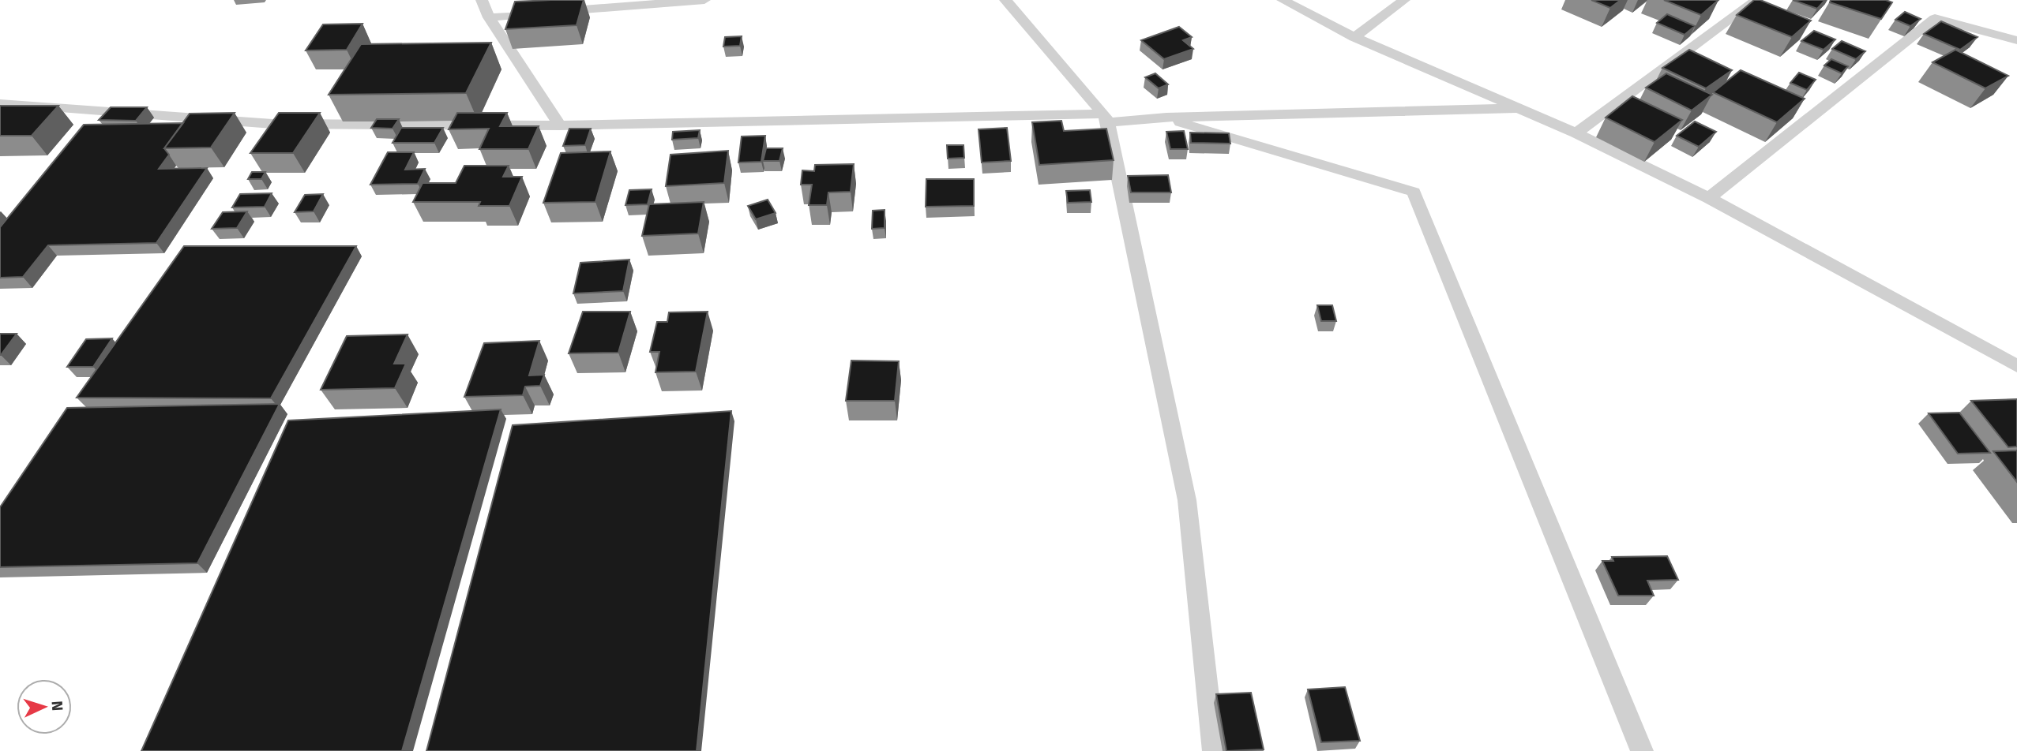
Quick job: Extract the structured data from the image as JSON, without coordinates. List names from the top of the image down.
{
  "north": "right"
}
